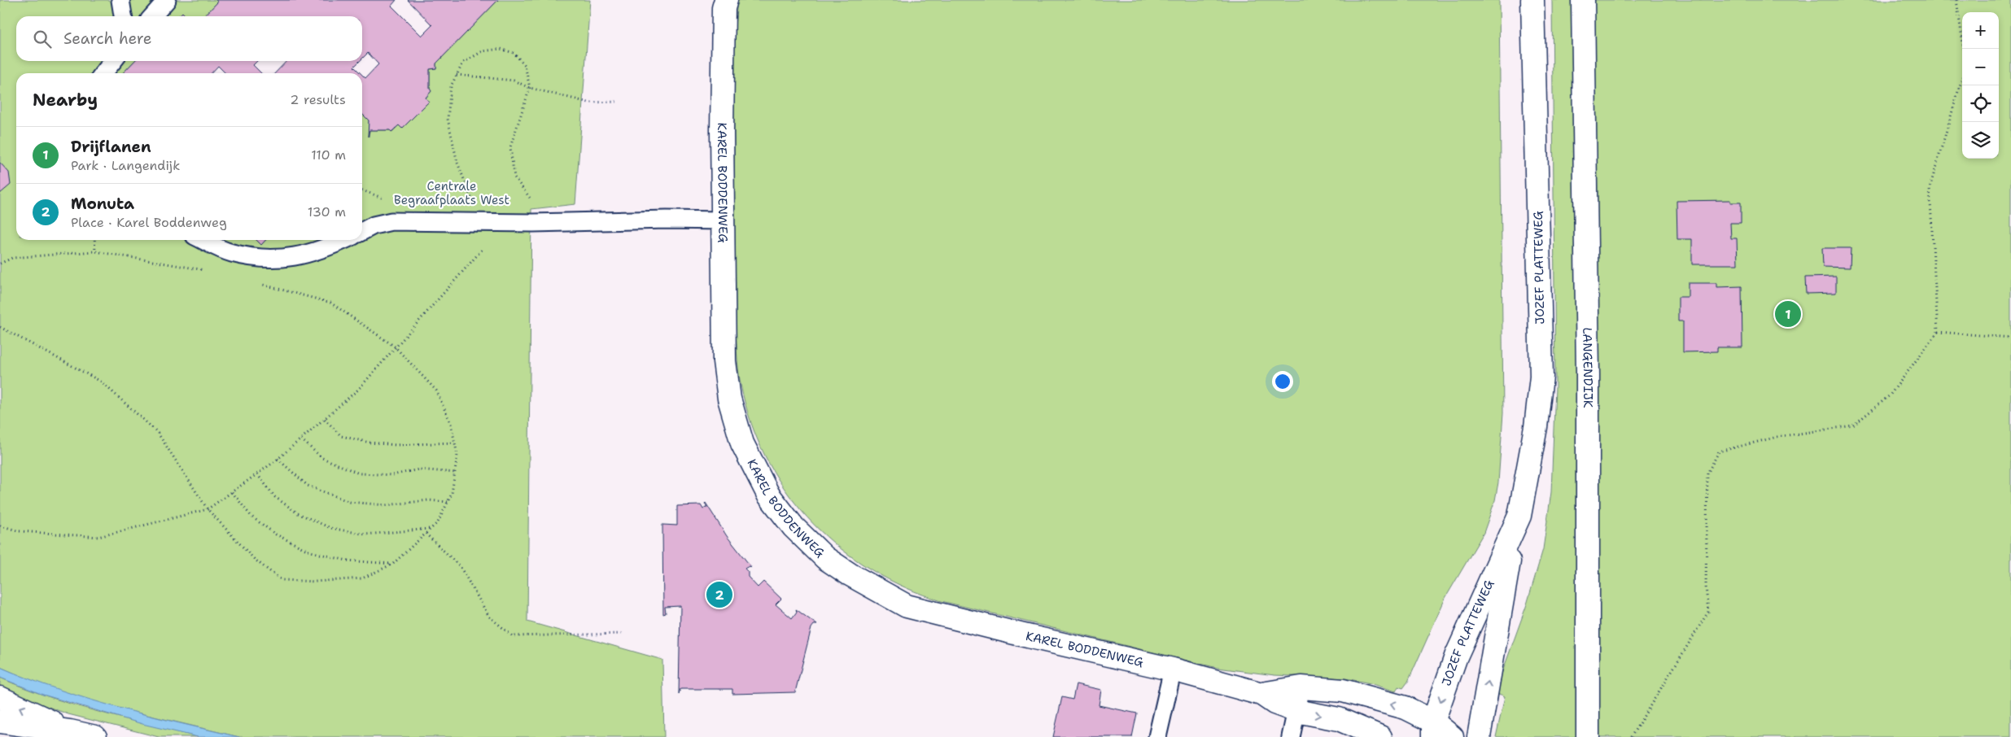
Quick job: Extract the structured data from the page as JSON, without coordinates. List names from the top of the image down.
{
  "streets": {
    "street": ["KAREL BODDENWEG", "JOZEF PLATTEWEG", "LANGENDIJK"]
  },
  "crossings": [
    ["KAREL BODDENWEG", "JOZEF PLATTEWEG"]
  ],
  "parks": ["Centrale Begraafplaats West"],
  "page": {
    "map_buttons": ["+", "−"],
    "search": "Search here",
    "heading": ["Nearby", "2 results"],
    "list": [
      {
        "mark": "1",
        "name": "Drijflanen",
        "note": "Park · Langendijk",
        "value": "110 m"
      },
      {
        "mark": "2",
        "name": "Monuta",
        "note": "Place · Karel Boddenweg",
        "value": "130 m"
      }
    ],
    "pins": ["1", "2"]
  }
}
